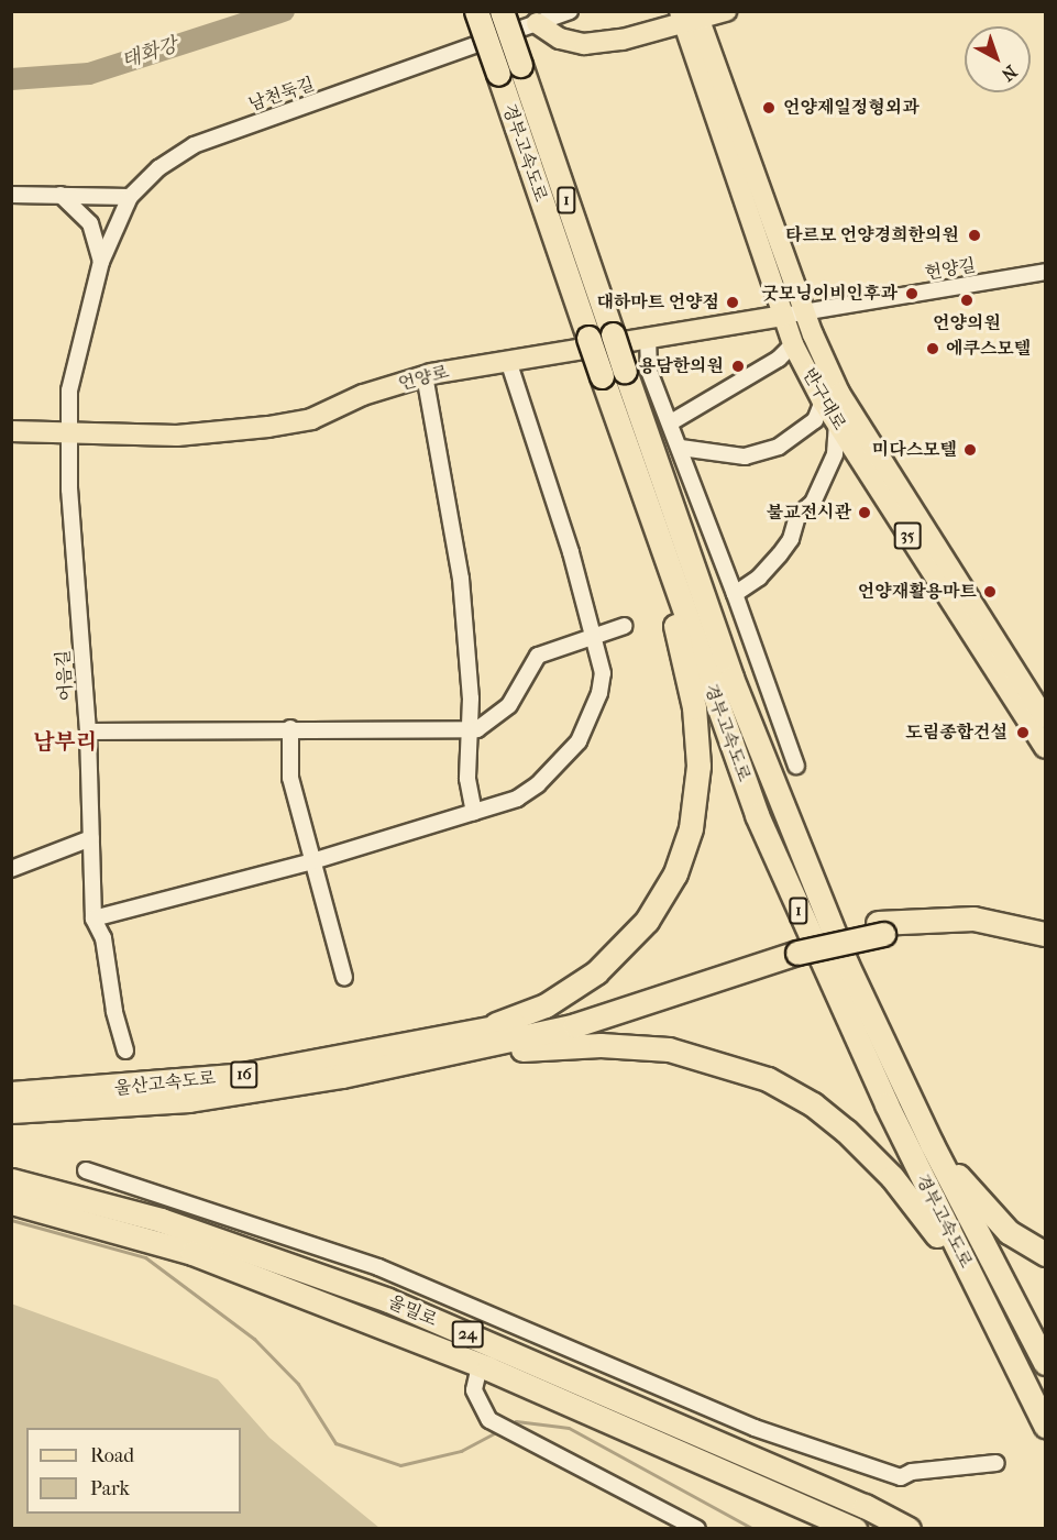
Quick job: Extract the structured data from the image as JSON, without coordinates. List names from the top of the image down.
{
  "streets": {
    "highway": [
      "경부고속도로",
      "1",
      "16",
      "울산고속도로",
      "울밀로",
      "24"
    ],
    "main road": ["언양로", "반구대로", "35"],
    "street": ["남천둑길", "헌양길", "어음길"]
  },
  "crossings": [
    ["헌양길", "언양로"],
    ["헌양길", "반구대로"],
    ["언양로", "반구대로"],
    ["언양로", "어음길"]
  ],
  "districts": ["남부리"],
  "water": ["태화강"],
  "places": [
    "언양제일정형외과",
    "타르모 언양경희한의원",
    "굿모닝이비인후과",
    "언양의원",
    "대하마트 언양점",
    "에쿠스모텔",
    "용담한의원",
    "미다스모텔",
    "불교전시관",
    "언양재활용마트",
    "도림종합건설"
  ],
  "legend": ["Road", "Park"],
  "north": "bottom right"
}
